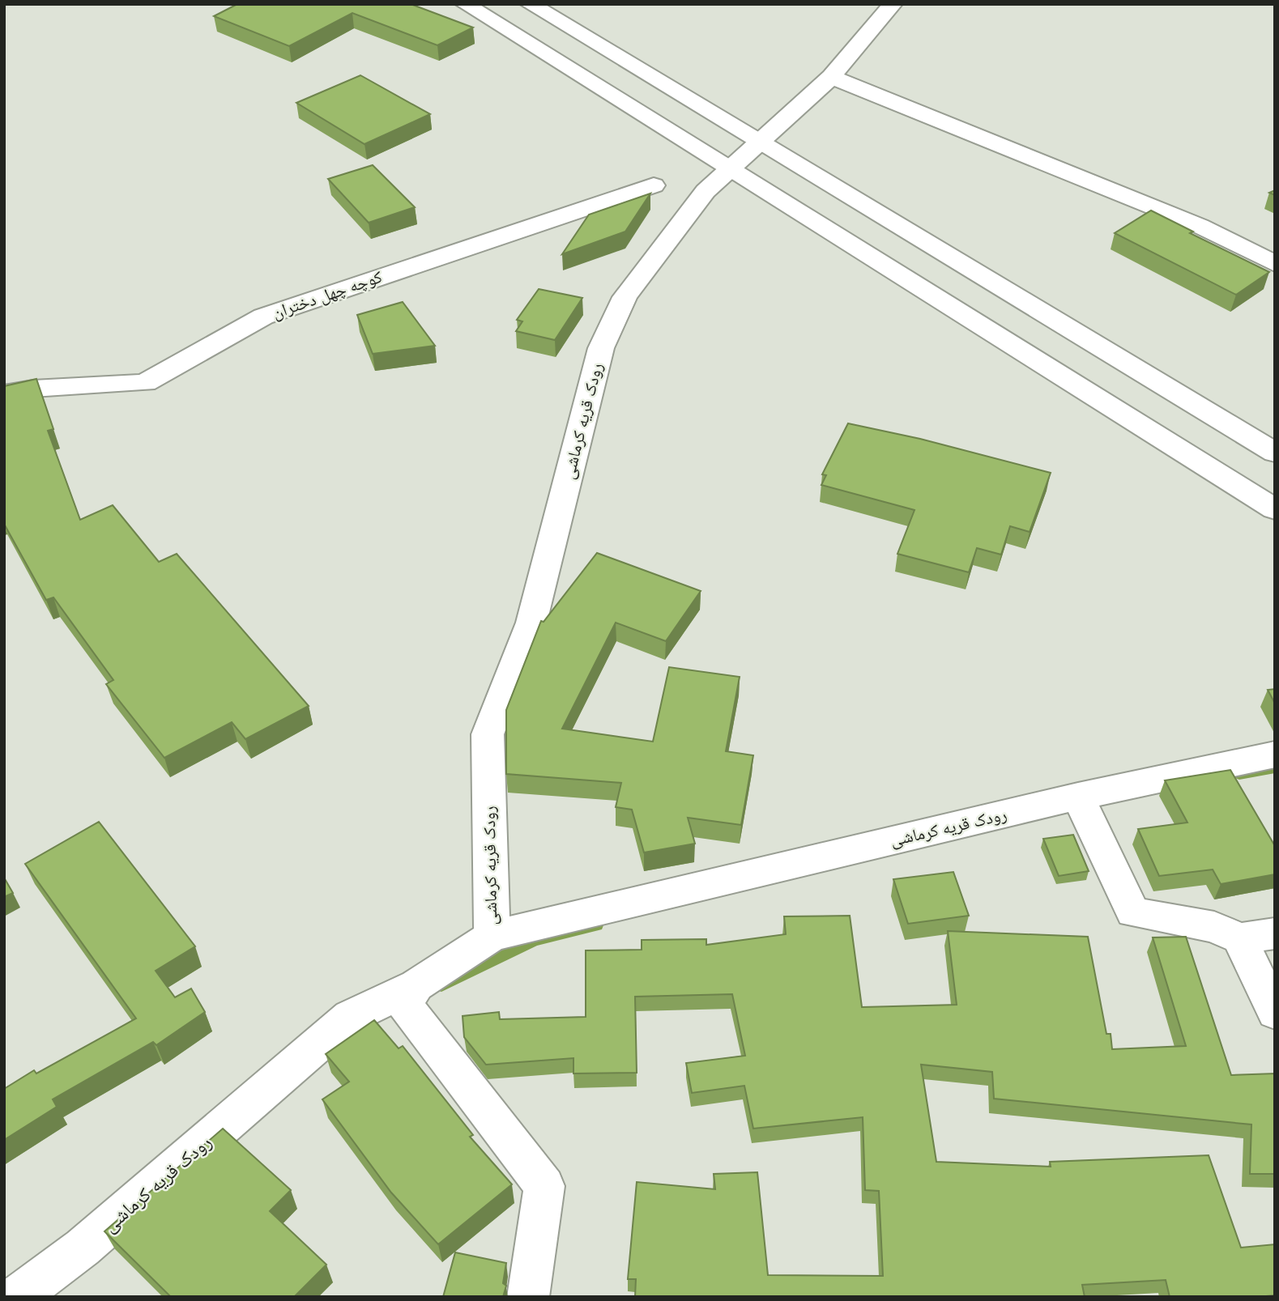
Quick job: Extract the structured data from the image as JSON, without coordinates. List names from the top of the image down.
{
  "streets": {
    "street": ["کوچه چهل دختران", "رودک قریه کرماشی"]
  }
}
